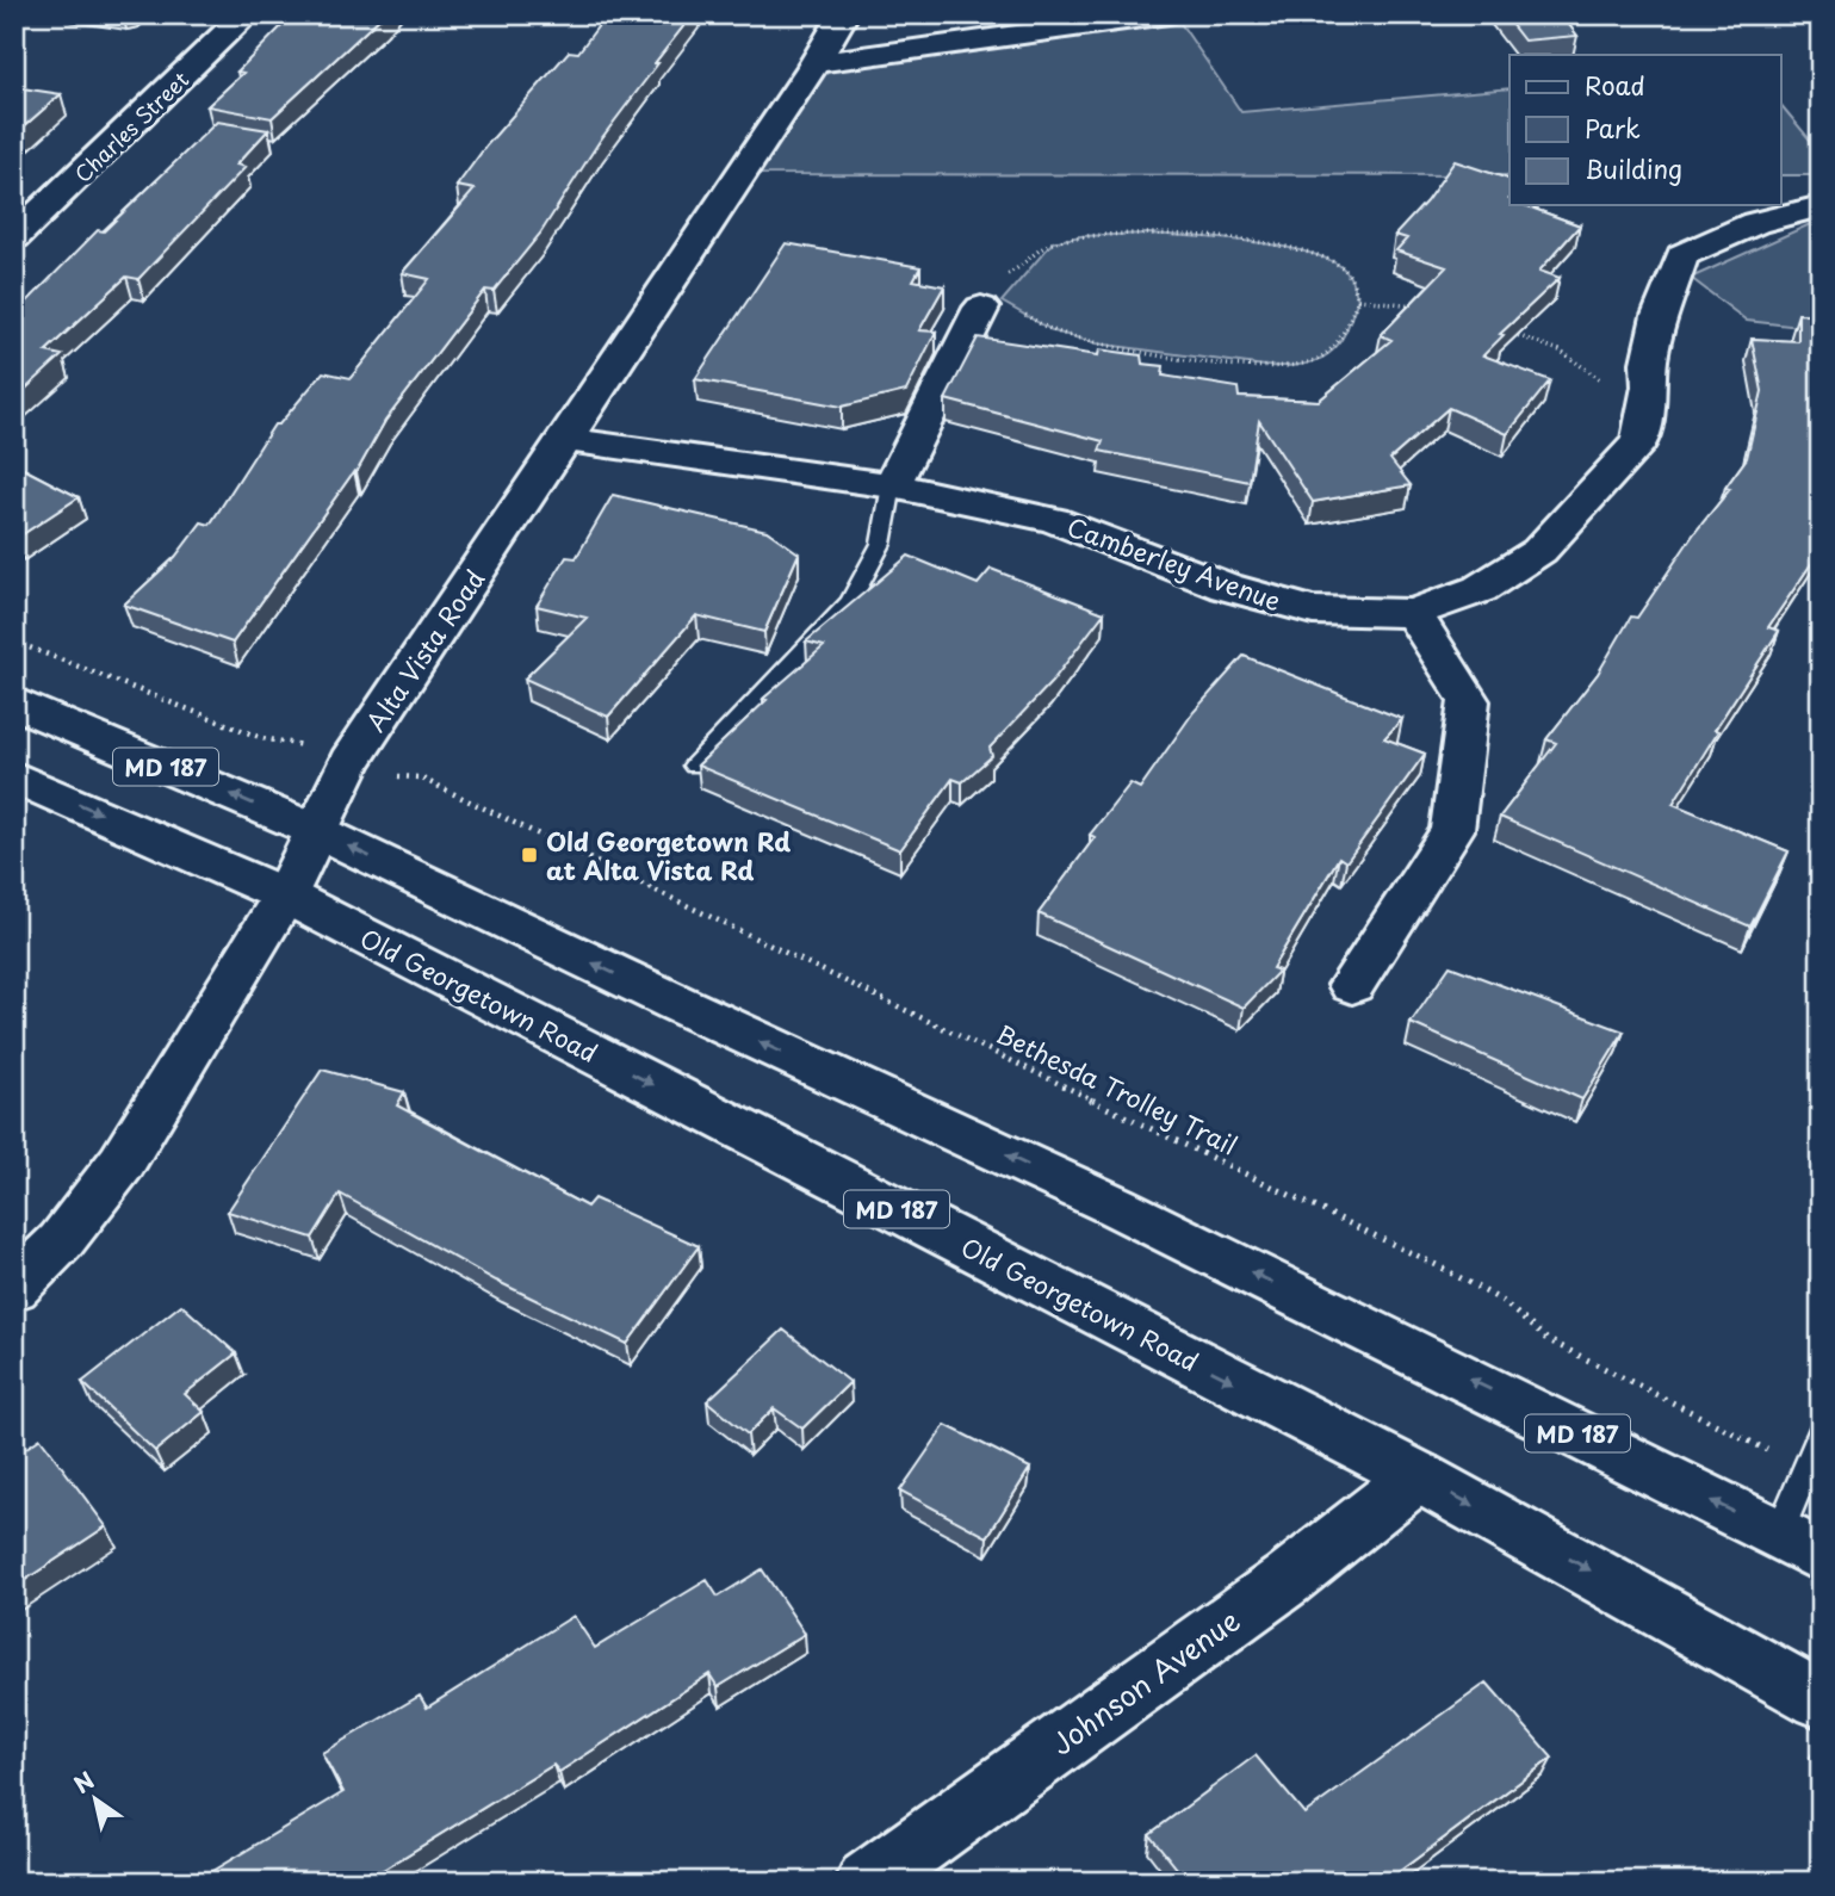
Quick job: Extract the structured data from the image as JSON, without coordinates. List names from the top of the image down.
{
  "streets": {
    "street": [
      "Charles Street",
      "Camberley Avenue",
      "Alta Vista Road",
      "MD 187",
      "Old Georgetown Road",
      "Johnson Avenue"
    ],
    "path": ["Bethesda Trolley Trail"]
  },
  "crossings": [
    ["Camberley Avenue", "Alta Vista Road"],
    ["Alta Vista Road", "MD 187"],
    ["Alta Vista Road", "Old Georgetown Road"],
    ["Old Georgetown Road", "Johnson Avenue"]
  ],
  "places": {
    "transit": ["Old Georgetown Rd at Alta Vista Rd"]
  },
  "legend": ["Road", "Park", "Building"],
  "north": "top left"
}
